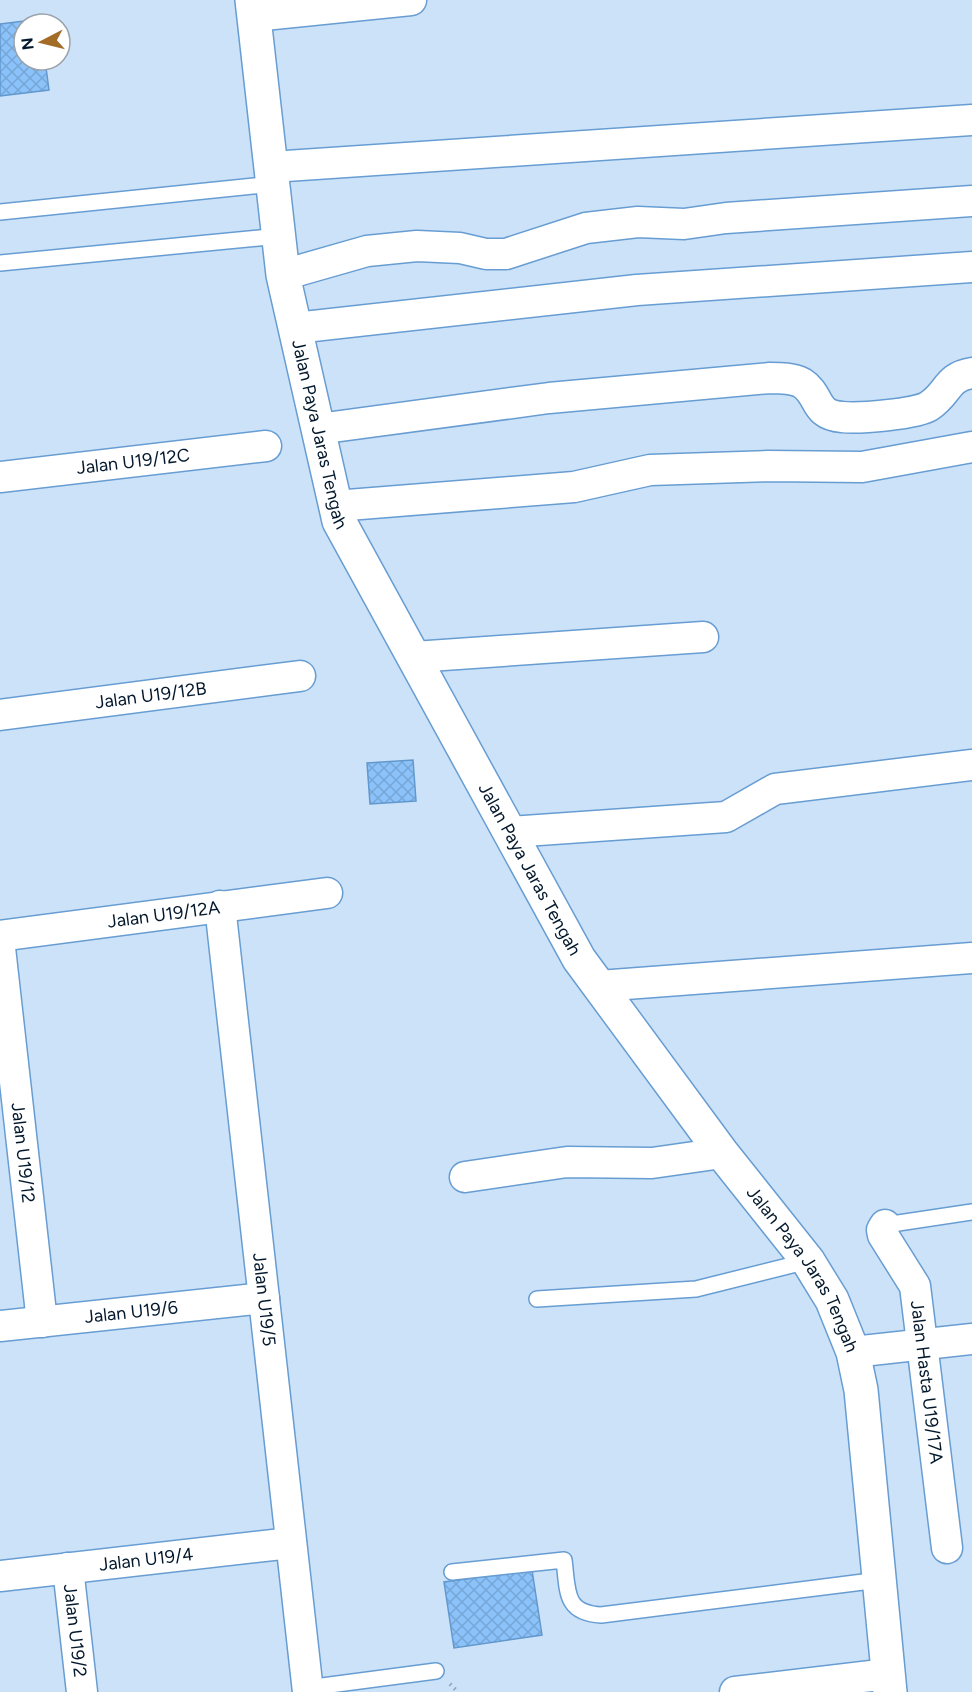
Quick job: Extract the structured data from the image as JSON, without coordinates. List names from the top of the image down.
{
  "streets": {
    "street": [
      "Jalan Paya Jaras Tengah",
      "Jalan U19/12C",
      "Jalan U19/12B",
      "Jalan U19/12A",
      "Jalan U19/12",
      "Jalan U19/5",
      "Jalan U19/6",
      "Jalan Hasta U19/17A",
      "Jalan U19/4",
      "Jalan U19/2"
    ]
  },
  "crossings": [
    ["Jalan U19/12A", "Jalan U19/5"],
    ["Jalan U19/12", "Jalan U19/6"],
    ["Jalan U19/5", "Jalan U19/6"],
    ["Jalan U19/5", "Jalan U19/4"],
    ["Jalan U19/4", "Jalan U19/2"]
  ],
  "north": "left"
}
